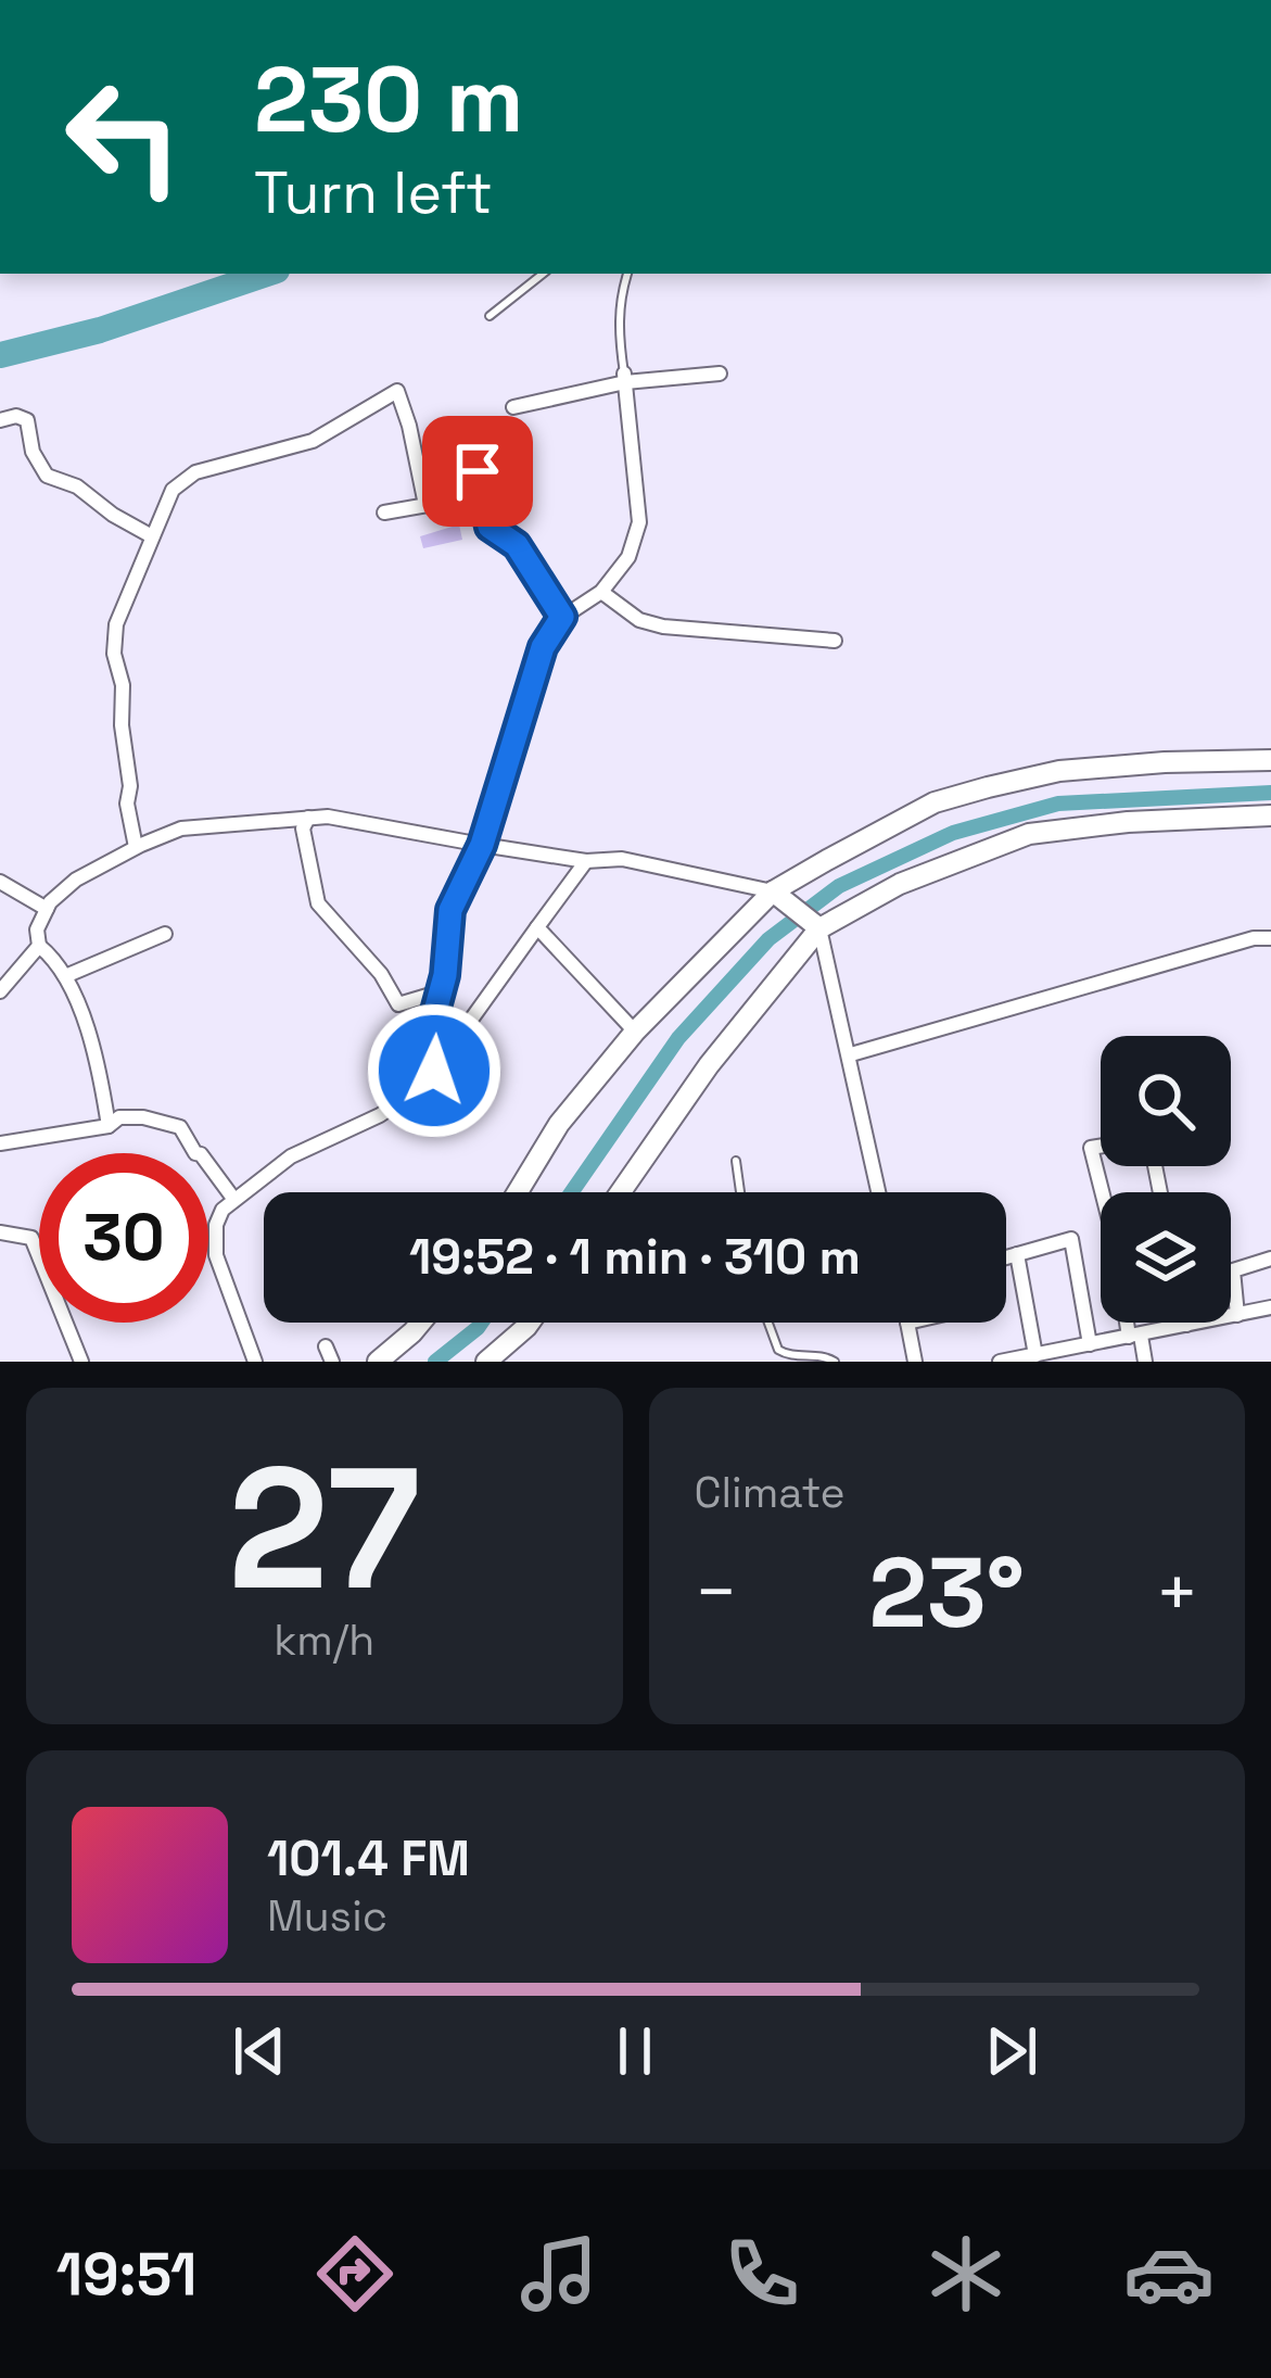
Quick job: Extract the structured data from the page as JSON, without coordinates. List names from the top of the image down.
{
  "page": {
    "turn": ["230 m", "Turn left"],
    "limit": "30",
    "trip": "19:52 · 1 min · 310 m",
    "tile": [
      ["27", "km/h"],
      "Climate"
    ],
    "heat": ["−", "23°", "+"],
    "song": ["101.4 FM", "Music"],
    "tabs": "19:51"
  }
}
